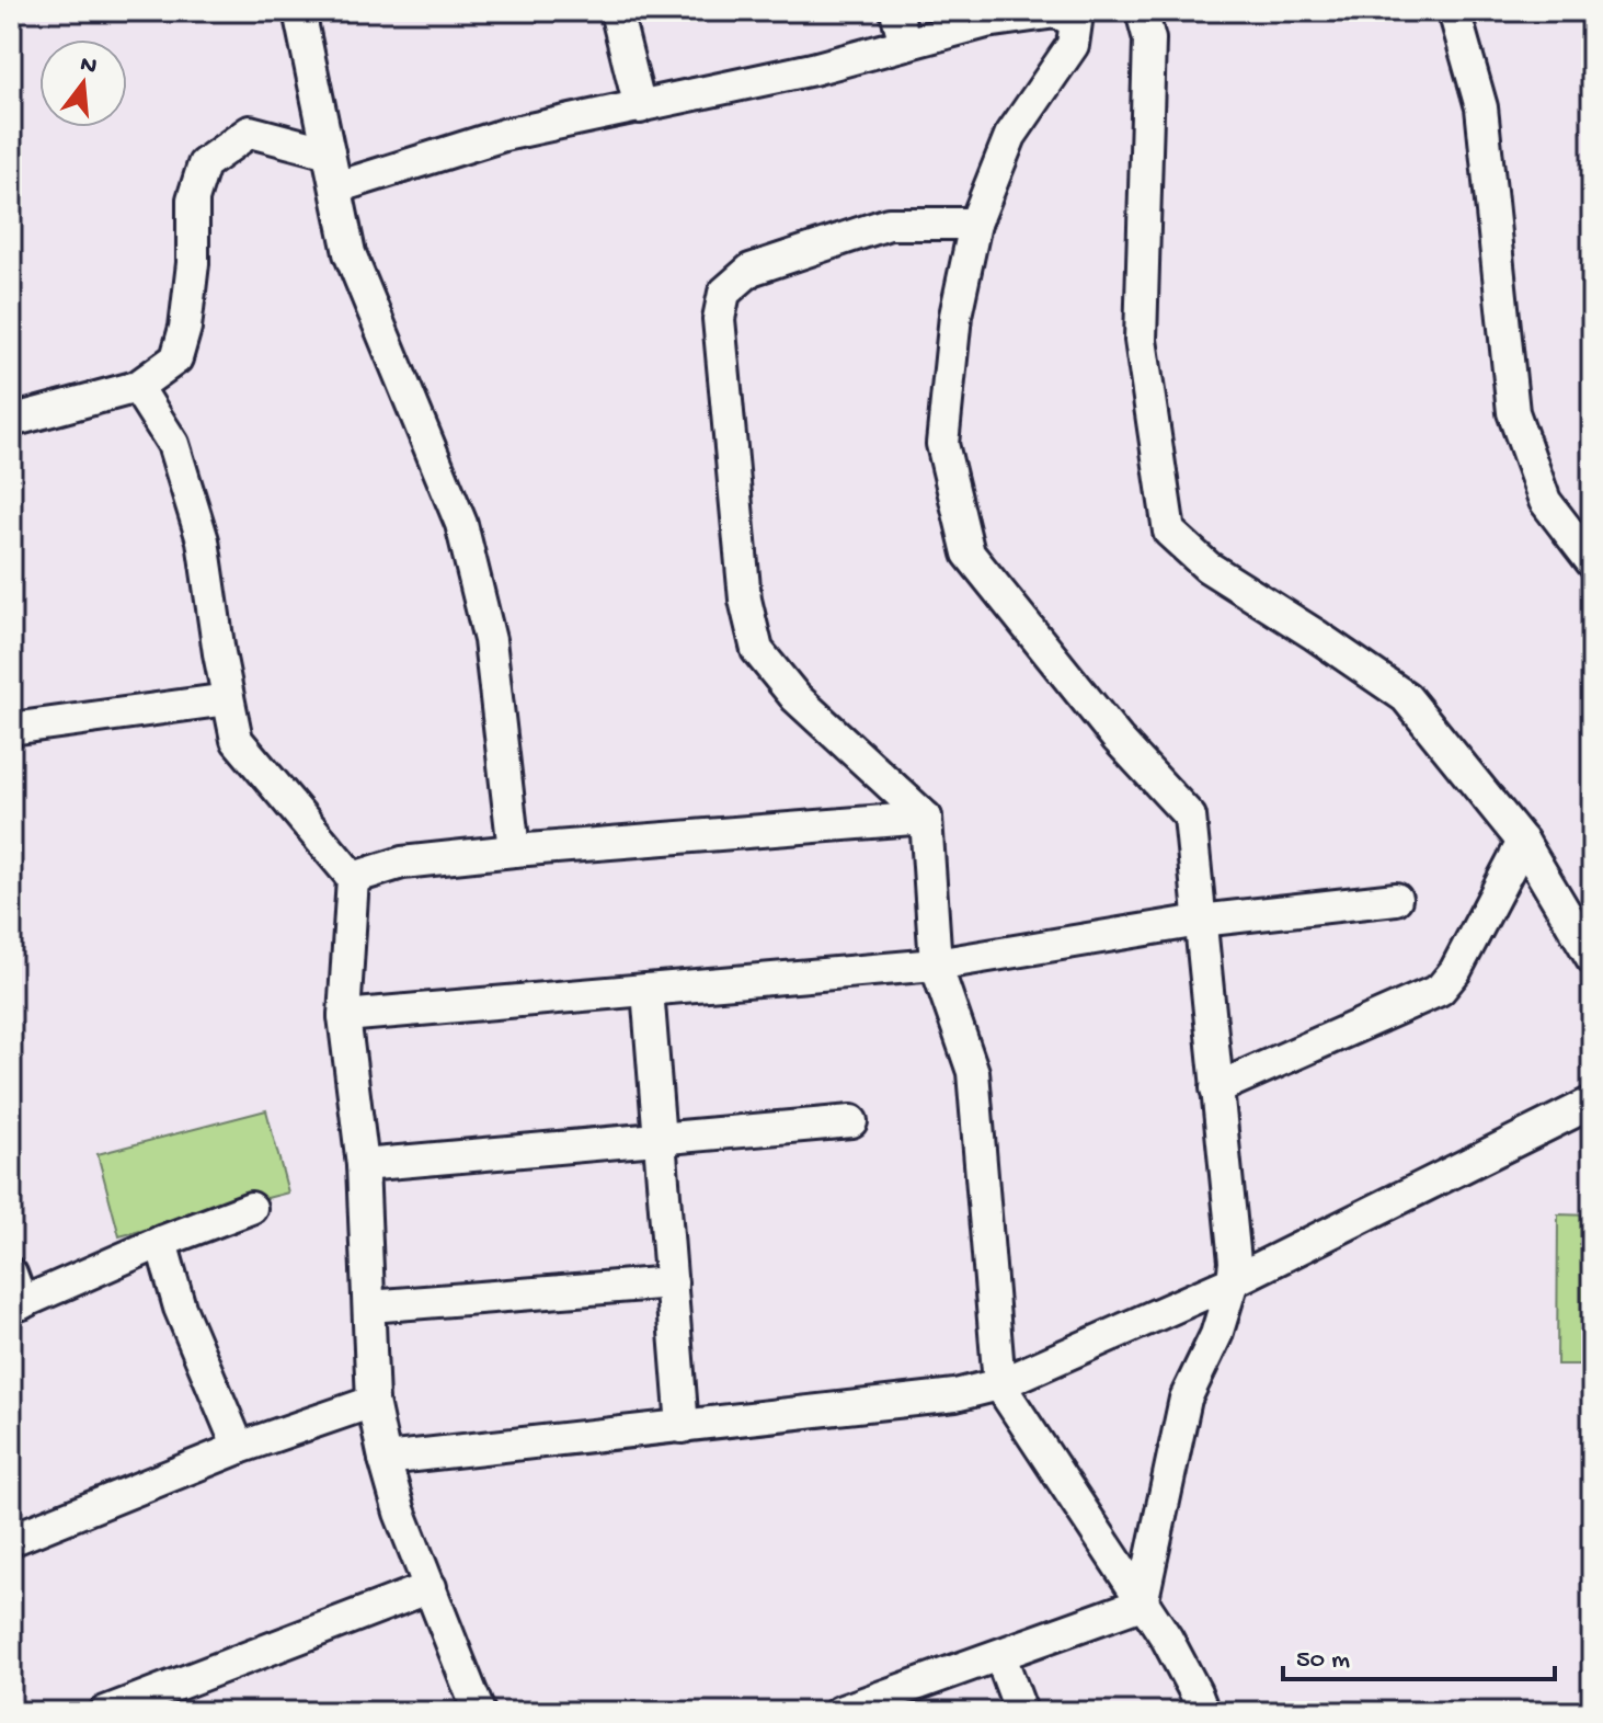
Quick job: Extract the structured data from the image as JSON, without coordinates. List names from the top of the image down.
{
  "scale_bar": "50 m",
  "north": "top"
}
